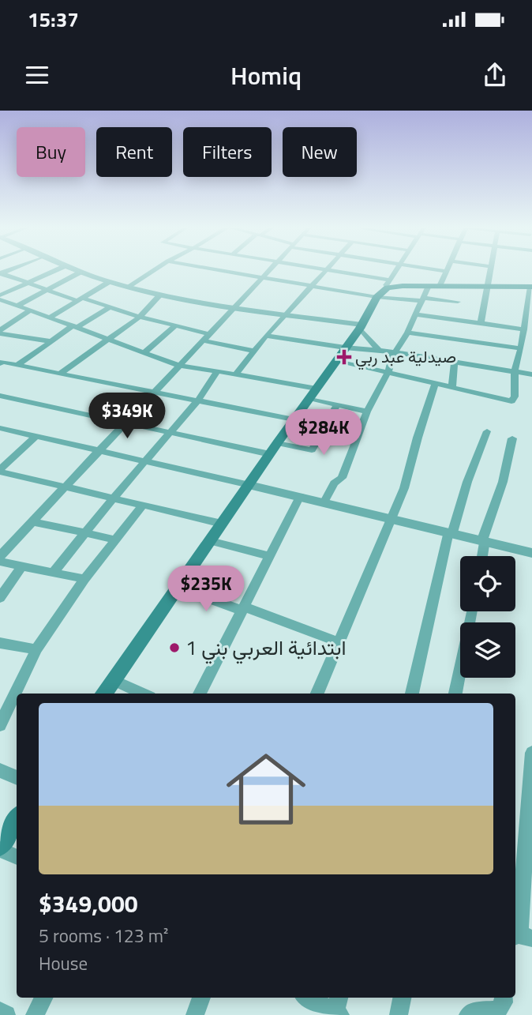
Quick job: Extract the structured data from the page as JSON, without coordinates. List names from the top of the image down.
{
  "places": {
    "health": ["صيدلية عبد ربي"],
    "other": ["ابتدائية العربي بني 1"]
  },
  "page": {
    "status": "15:37",
    "header": "Homiq",
    "chip": [
      "Buy",
      "Rent",
      "Filters",
      "New"
    ],
    "price": ["$349K", "$284K", "$235K"],
    "list": [
      {
        "name": "$349,000",
        "note": "5 rooms · 123 m² · House"
      }
    ]
  }
}
